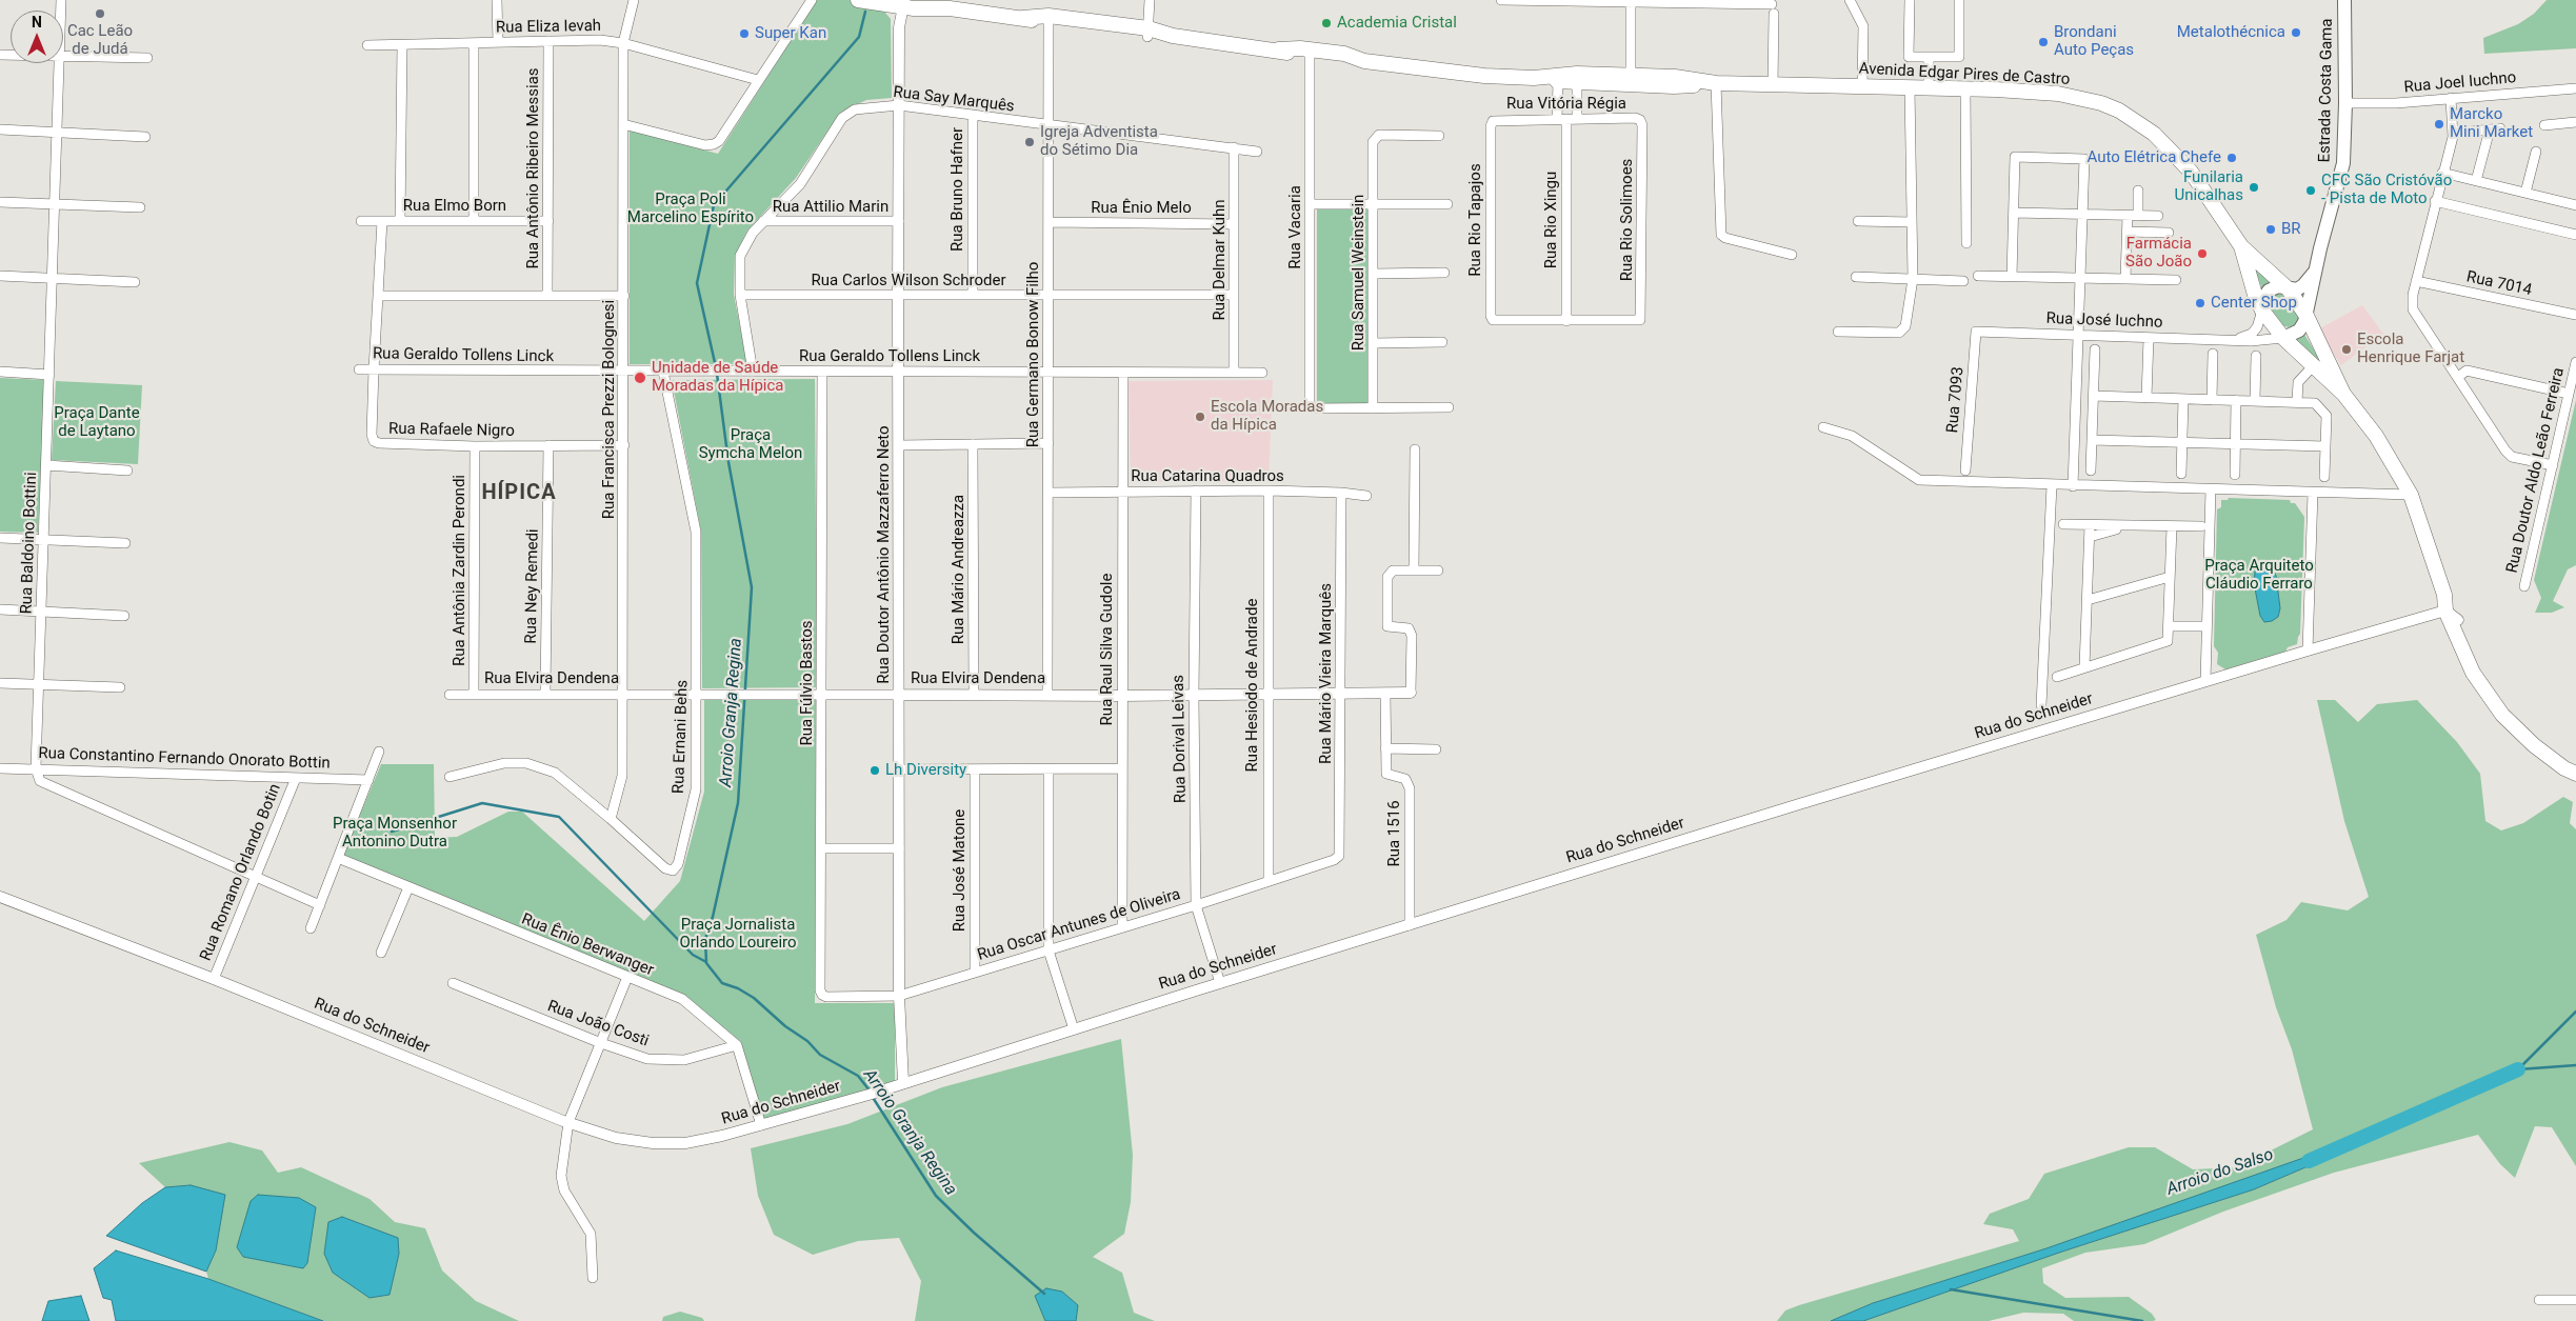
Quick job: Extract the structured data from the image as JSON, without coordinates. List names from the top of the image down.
{
  "streets": {
    "main road": ["Avenida Edgar Pires de Castro", "Estrada Costa Gama"],
    "street": [
      "Rua Eliza Ievah",
      "Rua Joel Iuchno",
      "Rua Say Marquês",
      "Rua Vitória Régia",
      "Rua Antônio Ribeiro Messias",
      "Rua Bruno Hafner",
      "Rua Elmo Born",
      "Rua Attilio Marin",
      "Rua Ênio Melo",
      "Rua Rio Tapajos",
      "Rua Rio Xingu",
      "Rua Rio Solimoes",
      "Rua Vacaria",
      "Rua Delmar Kuhn",
      "Rua Samuel Weinstein",
      "Rua Carlos Wilson Schroder",
      "Rua 7014",
      "Rua José Iuchno",
      "Rua Germano Bonow Filho",
      "Rua Geraldo Tollens Linck",
      "Rua 7093",
      "Rua Francisca Prezzi Bolognesi",
      "Rua Rafaele Nigro",
      "Rua Doutor Aldo Leão Ferreira",
      "Rua Catarina Quadros",
      "Rua Baldoino Bottini",
      "Rua Doutor Antônio Mazzaferro Neto",
      "Rua Mário Andreazza",
      "Rua Antônia Zardin Perondi",
      "Rua Ney Remedi",
      "Rua Raul Silva Gudole",
      "Rua Mário Vieira Marquês",
      "Rua Elvira Dendena",
      "Rua Fúlvio Bastos",
      "Rua Hesiodo de Andrade",
      "Rua do Schneider",
      "Rua Ernani Behs",
      "Rua Dorival Leivas",
      "Rua Constantino Fernando Onorato Bottin",
      "Rua 1516",
      "Rua José Matone",
      "Rua Romano Orlando Botin",
      "Rua Oscar Antunes de Oliveira",
      "Rua Ênio Berwanger",
      "Rua João Costi"
    ]
  },
  "crossings": [
    ["Rua Eliza Ievah", "Rua Antônio Ribeiro Messias"],
    ["Rua Eliza Ievah", "Rua Francisca Prezzi Bolognesi"],
    ["Avenida Edgar Pires de Castro", "Estrada Costa Gama"],
    ["Avenida Edgar Pires de Castro", "Rua Rio Xingu"],
    ["Avenida Edgar Pires de Castro", "Rua Vacaria"],
    ["Avenida Edgar Pires de Castro", "Rua José Iuchno"],
    ["Avenida Edgar Pires de Castro", "Rua Germano Bonow Filho"],
    ["Avenida Edgar Pires de Castro", "Rua Doutor Antônio Mazzaferro Neto"],
    ["Avenida Edgar Pires de Castro", "Rua do Schneider"],
    ["Rua Joel Iuchno", "Estrada Costa Gama"],
    ["Estrada Costa Gama", "Rua José Iuchno"],
    ["Rua Say Marquês", "Rua Bruno Hafner"],
    ["Rua Say Marquês", "Rua Attilio Marin"],
    ["Rua Say Marquês", "Rua Delmar Kuhn"],
    ["Rua Say Marquês", "Rua Carlos Wilson Schroder"],
    ["Rua Say Marquês", "Rua Germano Bonow Filho"],
    ["Rua Say Marquês", "Rua Geraldo Tollens Linck"],
    ["Rua Say Marquês", "Rua Doutor Antônio Mazzaferro Neto"],
    ["Rua Vitória Régia", "Rua Rio Tapajos"],
    ["Rua Vitória Régia", "Rua Rio Xingu"],
    ["Rua Vitória Régia", "Rua Rio Solimoes"],
    ["Rua Antônio Ribeiro Messias", "Rua Elmo Born"],
    ["Rua Bruno Hafner", "Rua Carlos Wilson Schroder"],
    ["Rua Elmo Born", "Rua Rafaele Nigro"],
    ["Rua Attilio Marin", "Rua Doutor Antônio Mazzaferro Neto"],
    ["Rua Ênio Melo", "Rua Delmar Kuhn"],
    ["Rua Ênio Melo", "Rua Germano Bonow Filho"],
    ["Rua Rio Tapajos", "Rua Rio Xingu"],
    ["Rua Rio Tapajos", "Rua Rio Solimoes"],
    ["Rua Rio Xingu", "Rua Rio Solimoes"],
    ["Rua Vacaria", "Rua Samuel Weinstein"],
    ["Rua Delmar Kuhn", "Rua Carlos Wilson Schroder"],
    ["Rua Delmar Kuhn", "Rua Geraldo Tollens Linck"],
    ["Rua Carlos Wilson Schroder", "Rua Germano Bonow Filho"],
    ["Rua Carlos Wilson Schroder", "Rua Doutor Antônio Mazzaferro Neto"],
    ["Rua José Iuchno", "Rua 7093"],
    ["Rua Germano Bonow Filho", "Rua Geraldo Tollens Linck"],
    ["Rua Germano Bonow Filho", "Rua Catarina Quadros"],
    ["Rua Germano Bonow Filho", "Rua Elvira Dendena"],
    ["Rua Geraldo Tollens Linck", "Rua Francisca Prezzi Bolognesi"],
    ["Rua Geraldo Tollens Linck", "Rua Rafaele Nigro"],
    ["Rua Geraldo Tollens Linck", "Rua Doutor Antônio Mazzaferro Neto"],
    ["Rua Geraldo Tollens Linck", "Rua Raul Silva Gudole"],
    ["Rua Geraldo Tollens Linck", "Rua Fúlvio Bastos"],
    ["Rua Geraldo Tollens Linck", "Rua Ernani Behs"],
    ["Rua Francisca Prezzi Bolognesi", "Rua Rafaele Nigro"],
    ["Rua Francisca Prezzi Bolognesi", "Rua Elvira Dendena"],
    ["Rua Francisca Prezzi Bolognesi", "Rua Ernani Behs"],
    ["Rua Rafaele Nigro", "Rua Antônia Zardin Perondi"],
    ["Rua Rafaele Nigro", "Rua Ney Remedi"],
    ["Rua Catarina Quadros", "Rua Raul Silva Gudole"],
    ["Rua Catarina Quadros", "Rua Mário Vieira Marquês"],
    ["Rua Catarina Quadros", "Rua Hesiodo de Andrade"],
    ["Rua Catarina Quadros", "Rua Dorival Leivas"],
    ["Rua Baldoino Bottini", "Rua Constantino Fernando Onorato Bottin"],
    ["Rua Doutor Antônio Mazzaferro Neto", "Rua Elvira Dendena"],
    ["Rua Doutor Antônio Mazzaferro Neto", "Rua do Schneider"],
    ["Rua Doutor Antônio Mazzaferro Neto", "Rua Oscar Antunes de Oliveira"],
    ["Rua Mário Andreazza", "Rua Elvira Dendena"],
    ["Rua Antônia Zardin Perondi", "Rua Elvira Dendena"],
    ["Rua Ney Remedi", "Rua Elvira Dendena"],
    ["Rua Raul Silva Gudole", "Rua Elvira Dendena"],
    ["Rua Raul Silva Gudole", "Rua Oscar Antunes de Oliveira"],
    ["Rua Mário Vieira Marquês", "Rua Elvira Dendena"],
    ["Rua Mário Vieira Marquês", "Rua Oscar Antunes de Oliveira"],
    ["Rua Elvira Dendena", "Rua Fúlvio Bastos"],
    ["Rua Elvira Dendena", "Rua Hesiodo de Andrade"],
    ["Rua Elvira Dendena", "Rua Ernani Behs"],
    ["Rua Elvira Dendena", "Rua Dorival Leivas"],
    ["Rua Elvira Dendena", "Rua 1516"],
    ["Rua Fúlvio Bastos", "Rua Oscar Antunes de Oliveira"],
    ["Rua Hesiodo de Andrade", "Rua Oscar Antunes de Oliveira"],
    ["Rua do Schneider", "Rua Dorival Leivas"],
    ["Rua do Schneider", "Rua 1516"],
    ["Rua do Schneider", "Rua Romano Orlando Botin"],
    ["Rua Dorival Leivas", "Rua Oscar Antunes de Oliveira"],
    ["Rua Constantino Fernando Onorato Bottin", "Rua Romano Orlando Botin"],
    ["Rua José Matone", "Rua Oscar Antunes de Oliveira"],
    ["Rua Ênio Berwanger", "Rua João Costi"]
  ],
  "districts": ["HÍPICA"],
  "water": ["Arroio Granja Regina", "Arroio do Salso"],
  "parks": [
    "Praça Poli Marcelino Espírito",
    "Praça Dante de Laytano",
    "Praça Symcha Melon",
    "Praça Arquiteto Cláudio Ferraro",
    "Praça Monsenhor Antonino Dutra",
    "Praça Jornalista Orlando Loureiro"
  ],
  "places": [
    "Cac Leão de Judá",
    "Academia Cristal",
    "Metalothécnica",
    "Super Kan",
    "Brondani Auto Peças",
    "Marcko Mini Market",
    "Igreja Adventista do Sétimo Dia",
    "Auto Elétrica Chefe",
    "Funilaria Unicalhas",
    "CFC São Cristóvão - Pista de Moto",
    "BR",
    "Farmácia São João",
    "Center Shop",
    "Escola Henrique Farjat",
    "Unidade de Saúde Moradas da Hípica",
    "Escola Moradas da Hípica",
    "Lh Diversity"
  ],
  "north": "top"
}
